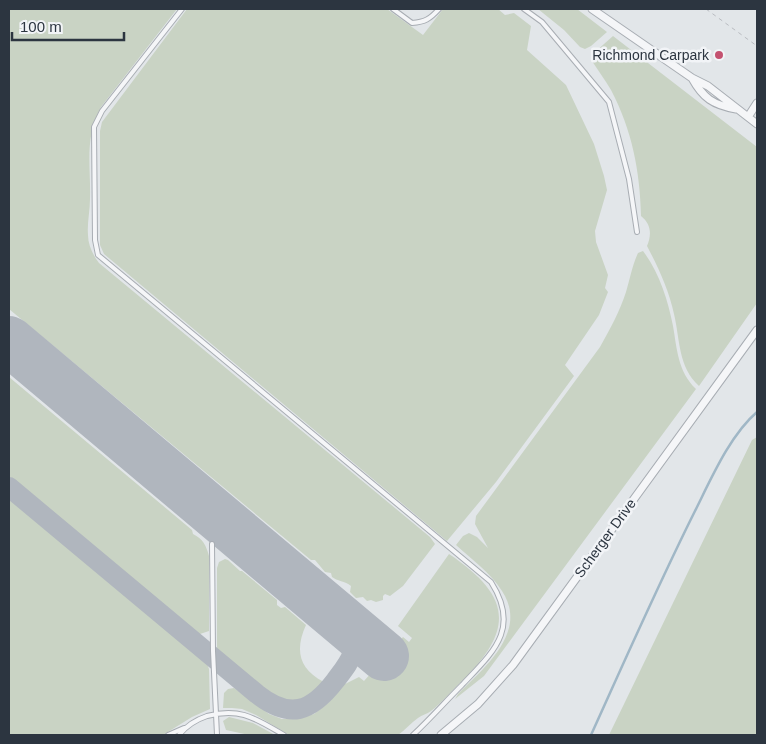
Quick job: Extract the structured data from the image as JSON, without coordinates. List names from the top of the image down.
{
  "streets": {
    "street": ["Scherger Drive"]
  },
  "places": ["Richmond Carpark"],
  "scale_bar": "100 m"
}
